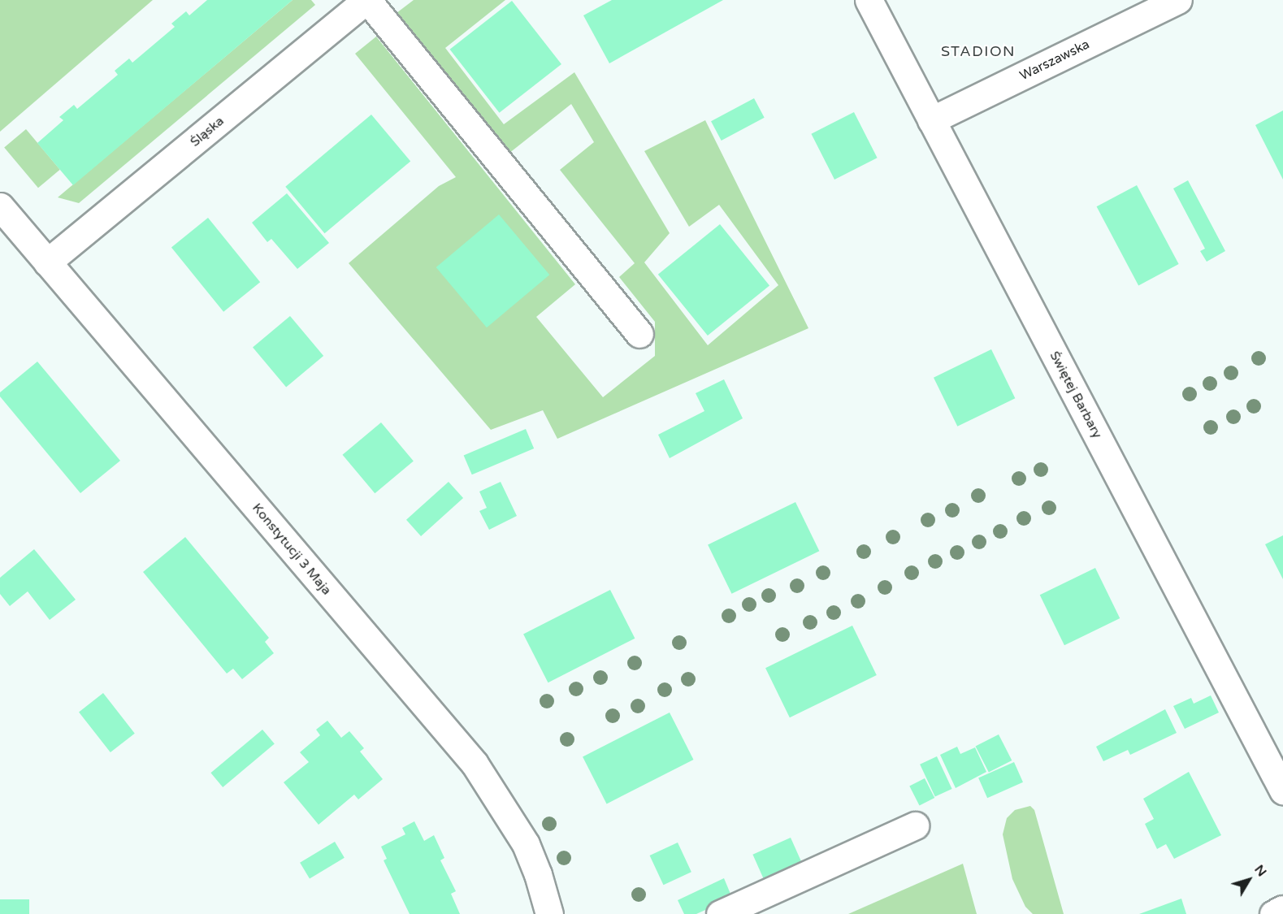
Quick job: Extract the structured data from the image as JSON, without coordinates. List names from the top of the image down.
{
  "streets": {
    "street": [
      "Warszawska",
      "Śląska",
      "Świętej Barbary",
      "Konstytucji 3 Maja"
    ]
  },
  "crossings": [
    ["Warszawska", "Świętej Barbary"],
    ["Śląska", "Konstytucji 3 Maja"]
  ],
  "districts": ["STADION"],
  "north": "top right"
}
